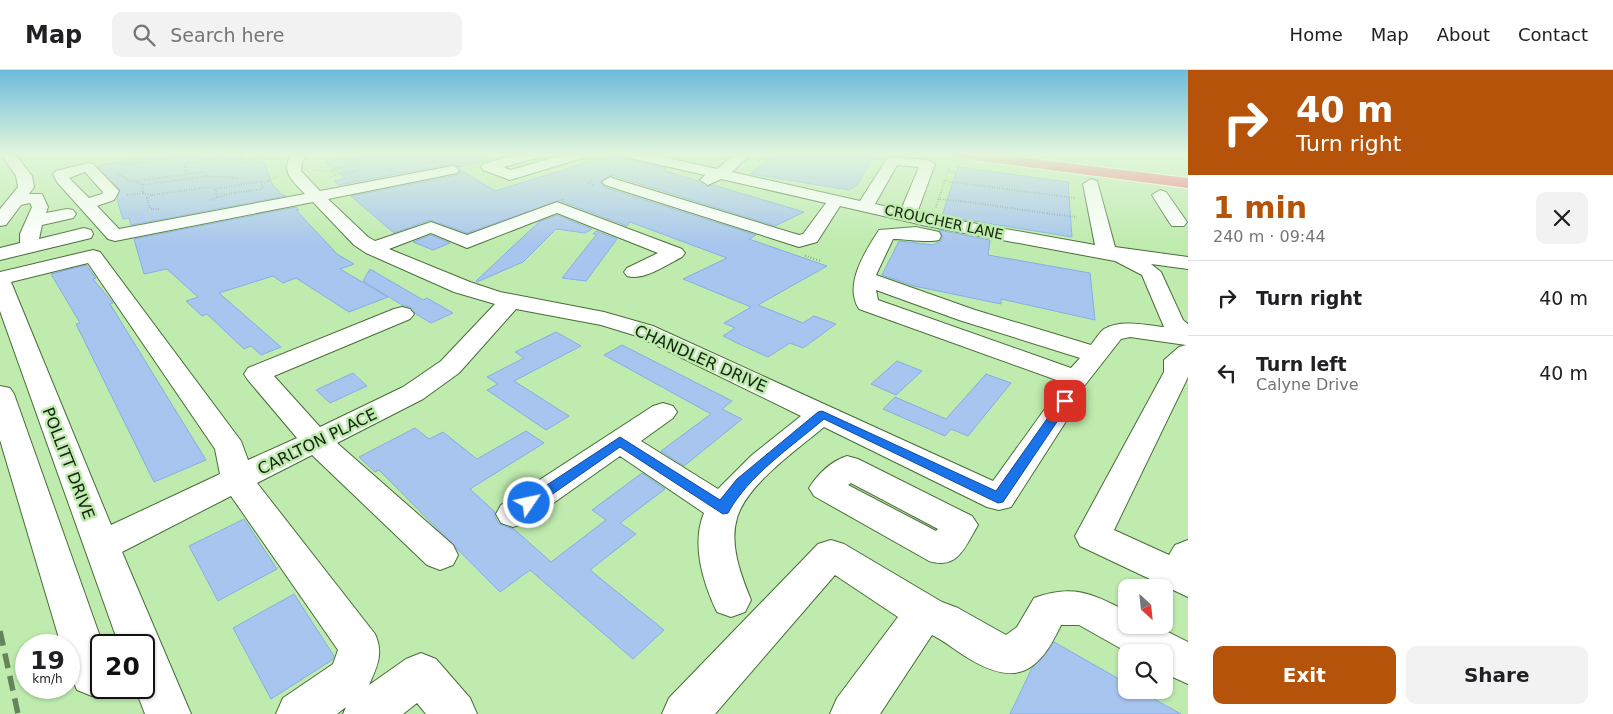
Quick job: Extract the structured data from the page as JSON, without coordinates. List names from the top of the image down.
{
  "streets": {
    "street": [
      "CROUCHER LANE",
      "CHANDLER DRIVE",
      "CARLTON PLACE",
      "POLLITT DRIVE"
    ]
  },
  "crossings": [
    ["CHANDLER DRIVE", "CARLTON PLACE"],
    ["CARLTON PLACE", "POLLITT DRIVE"]
  ],
  "north": "bottom right",
  "page": {
    "header": "Map",
    "search": "Search here",
    "nav": [
      "Home",
      "Map",
      "About",
      "Contact"
    ],
    "turn": ["40 m", "Turn right"],
    "heading": ["1 min", "240 m · 09:44"],
    "list": [
      {
        "name": "Turn right",
        "value": "40 m"
      },
      {
        "name": "Turn left",
        "note": "Calyne Drive",
        "value": "40 m"
      }
    ],
    "speed": "19 km/h",
    "limit": "20",
    "buttons": ["Exit", "Share"]
  }
}
